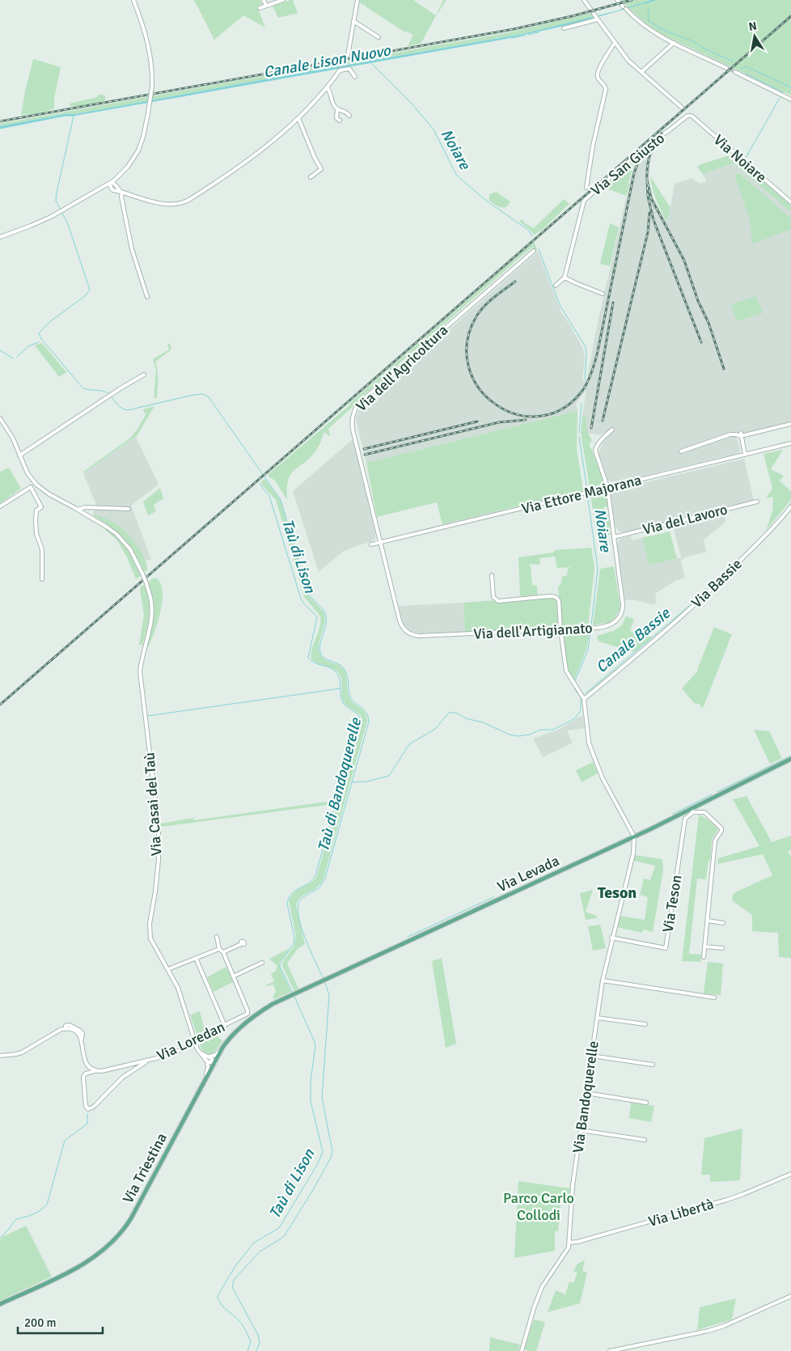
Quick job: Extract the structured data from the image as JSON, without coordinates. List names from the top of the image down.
{
  "streets": {
    "main road": ["Via Levada", "Via Triestina"],
    "street": [
      "Via Noiare",
      "Via San Giusto",
      "Via dell'Agricoltura",
      "Via Ettore Majorana",
      "Via del Lavoro",
      "Via Bassie",
      "Via dell'Artigianato",
      "Via Casai del Taù",
      "Via Teson",
      "Via Loredan",
      "Via Bandoquerelle",
      "Via Libertà"
    ]
  },
  "crossings": [
    ["Via Noiare", "Via San Giusto"],
    ["Via dell'Agricoltura", "Via Ettore Majorana"],
    ["Via dell'Agricoltura", "Via dell'Artigianato"],
    ["Via Ettore Majorana", "Via dell'Artigianato"],
    ["Via del Lavoro", "Via dell'Artigianato"],
    ["Via Casai del Taù", "Via Loredan"],
    ["Via Levada", "Via Teson"],
    ["Via Levada", "Via Bandoquerelle"],
    ["Via Levada", "Via Triestina"],
    ["Via Teson", "Via Bandoquerelle"],
    ["Via Bandoquerelle", "Via Libertà"]
  ],
  "districts": ["Teson"],
  "water": [
    "Canale Lison Nuovo",
    "Noiare",
    "Taù di Lison",
    "Canale Bassie",
    "Taù di Bandoquerelle"
  ],
  "parks": ["Parco Carlo Collodi"],
  "scale_bar": "200 m",
  "north": "top"
}
